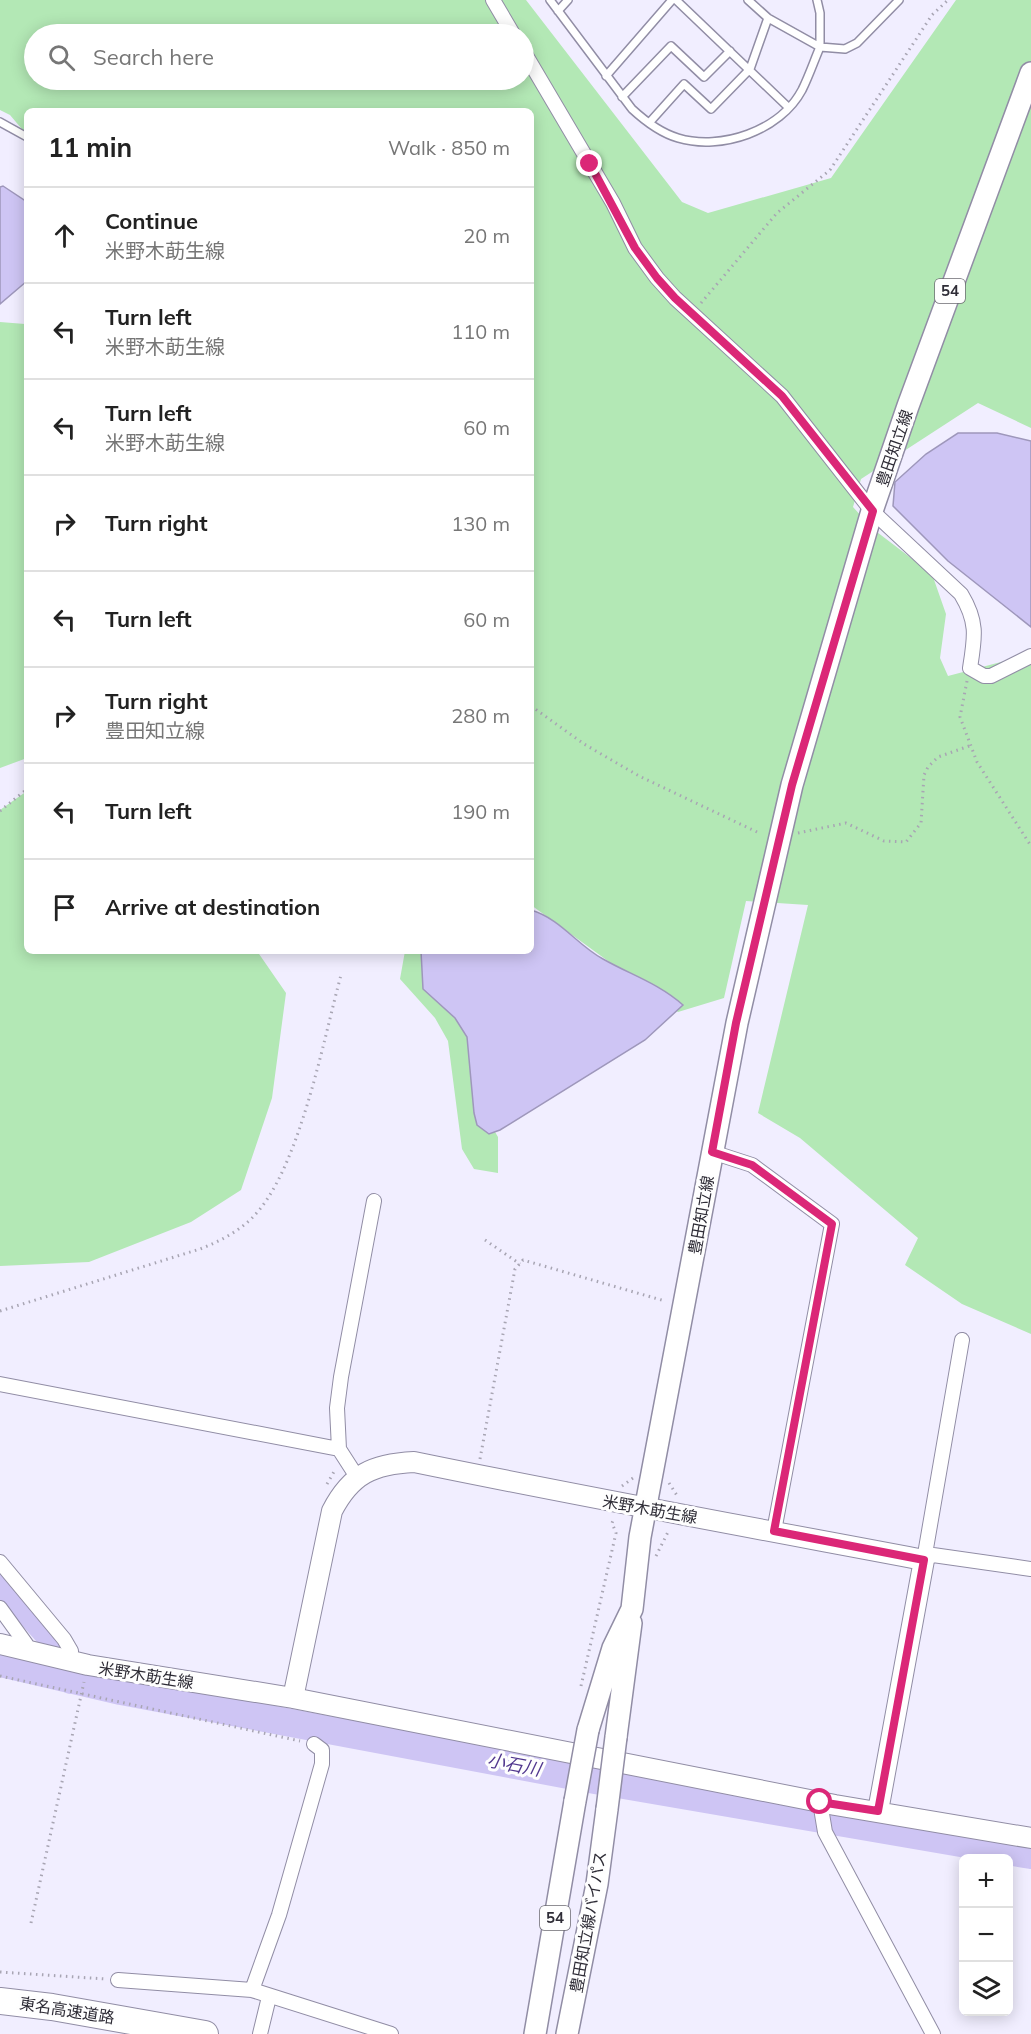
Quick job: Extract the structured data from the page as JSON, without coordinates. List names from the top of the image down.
{
  "streets": {
    "highway": ["東名高速道路"],
    "main road": [
      "54",
      "豊田知立線",
      "米野木莇生線",
      "豊田知立線バイパス"
    ]
  },
  "crossings": [
    ["豊田知立線", "米野木莇生線"],
    ["豊田知立線", "豊田知立線バイパス"]
  ],
  "water": ["小石川"],
  "page": {
    "search": "Search here",
    "heading": ["11 min", "Walk · 850 m"],
    "list": [
      ["Continue", "米野木莇生線", "20 m"],
      ["Turn left", "米野木莇生線", "110 m"],
      ["Turn left", "米野木莇生線", "60 m"],
      ["Turn right", "130 m"],
      ["Turn left", "60 m"],
      ["Turn right", "豊田知立線", "280 m"],
      ["Turn left", "190 m"],
      "Arrive at destination"
    ],
    "map_buttons": ["+", "−"]
  }
}
